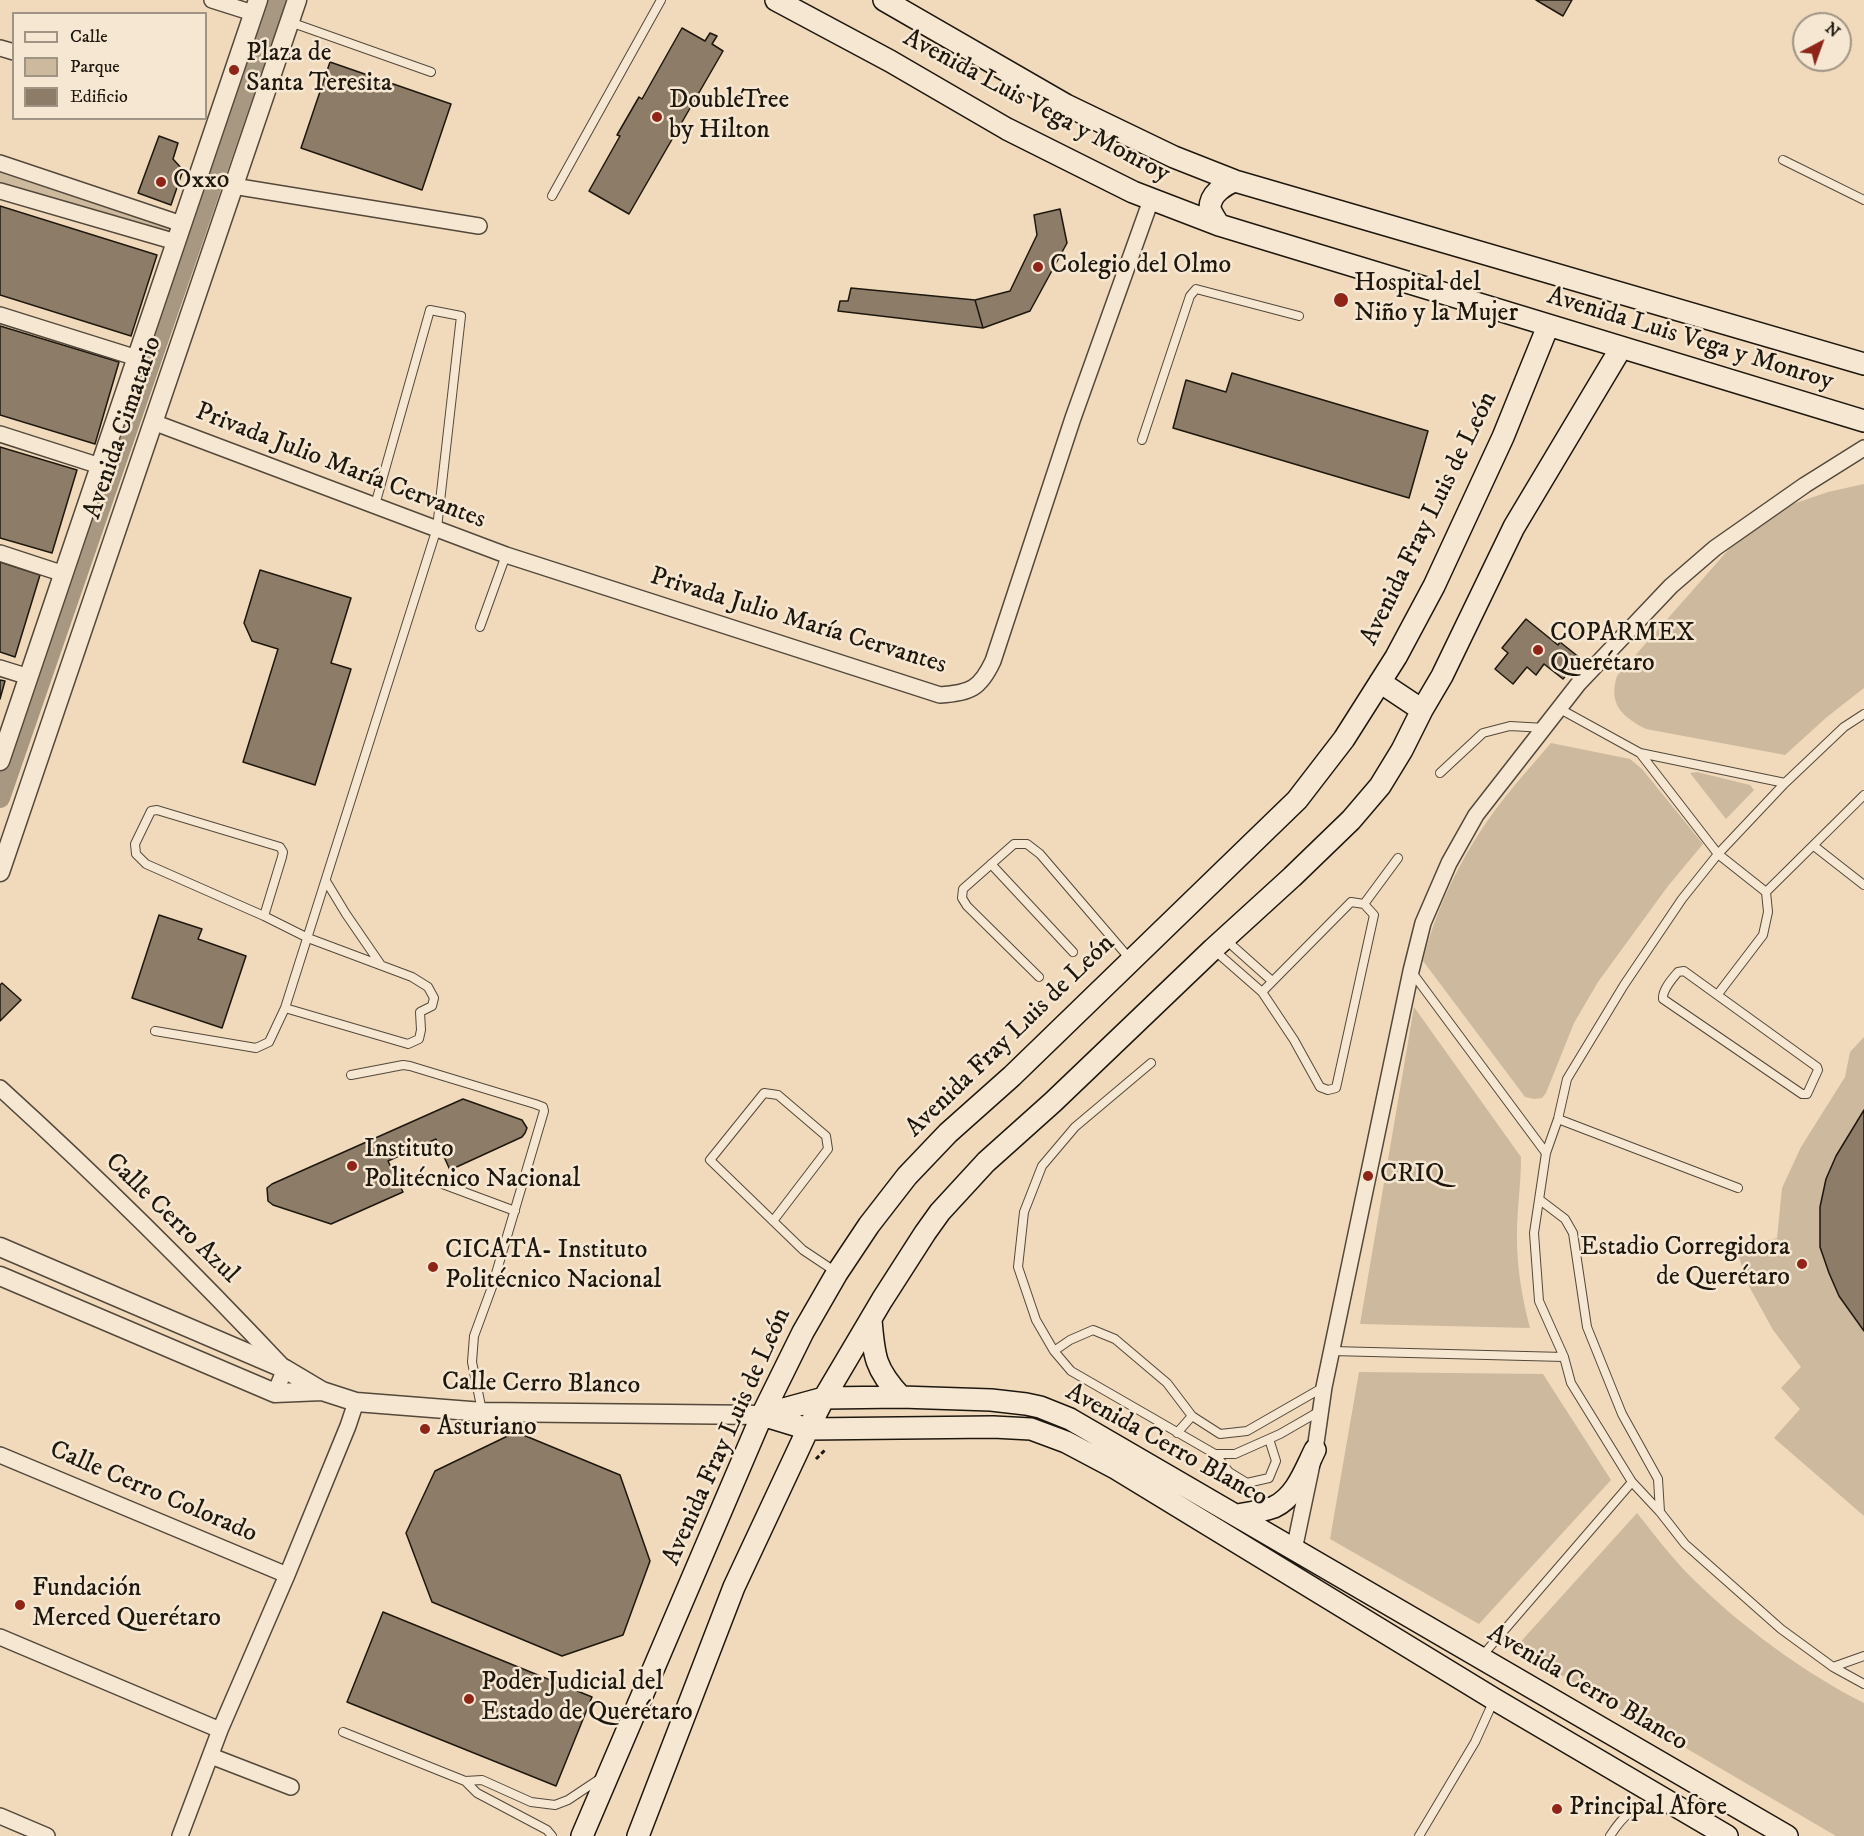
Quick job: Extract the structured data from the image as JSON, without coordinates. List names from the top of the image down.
{
  "streets": {
    "main road": ["Avenida Luis Vega y Monroy", "Avenida Fray Luis de León", "Avenida Cerro Blanco"],
    "street": [
      "Avenida Cimatario",
      "Privada Julio María Cervantes",
      "Calle Cerro Azul",
      "Calle Cerro Blanco",
      "Calle Cerro Colorado"
    ]
  },
  "crossings": [
    ["Avenida Luis Vega y Monroy", "Privada Julio María Cervantes"],
    ["Avenida Luis Vega y Monroy", "Avenida Fray Luis de León"],
    ["Avenida Cimatario", "Privada Julio María Cervantes"],
    ["Avenida Fray Luis de León", "Calle Cerro Blanco"],
    ["Avenida Fray Luis de León", "Avenida Cerro Blanco"],
    ["Calle Cerro Azul", "Calle Cerro Blanco"],
    ["Calle Cerro Blanco", "Avenida Cerro Blanco"]
  ],
  "places": [
    "Plaza de Santa Teresita",
    "DoubleTree by Hilton",
    "Oxxo",
    "Colegio del Olmo",
    "Hospital del Niño y la Mujer",
    "COPARMEX Querétaro",
    "Instituto Politécnico Nacional",
    "CRIQ",
    "Estadio Corregidora de Querétaro",
    "CICATA- Instituto Politécnico Nacional",
    "Asturiano",
    "Fundación Merced Querétaro",
    "Poder Judicial del Estado de Querétaro",
    "Principal Afore"
  ],
  "legend": ["Calle", "Parque", "Edificio"],
  "north": "top right"
}
